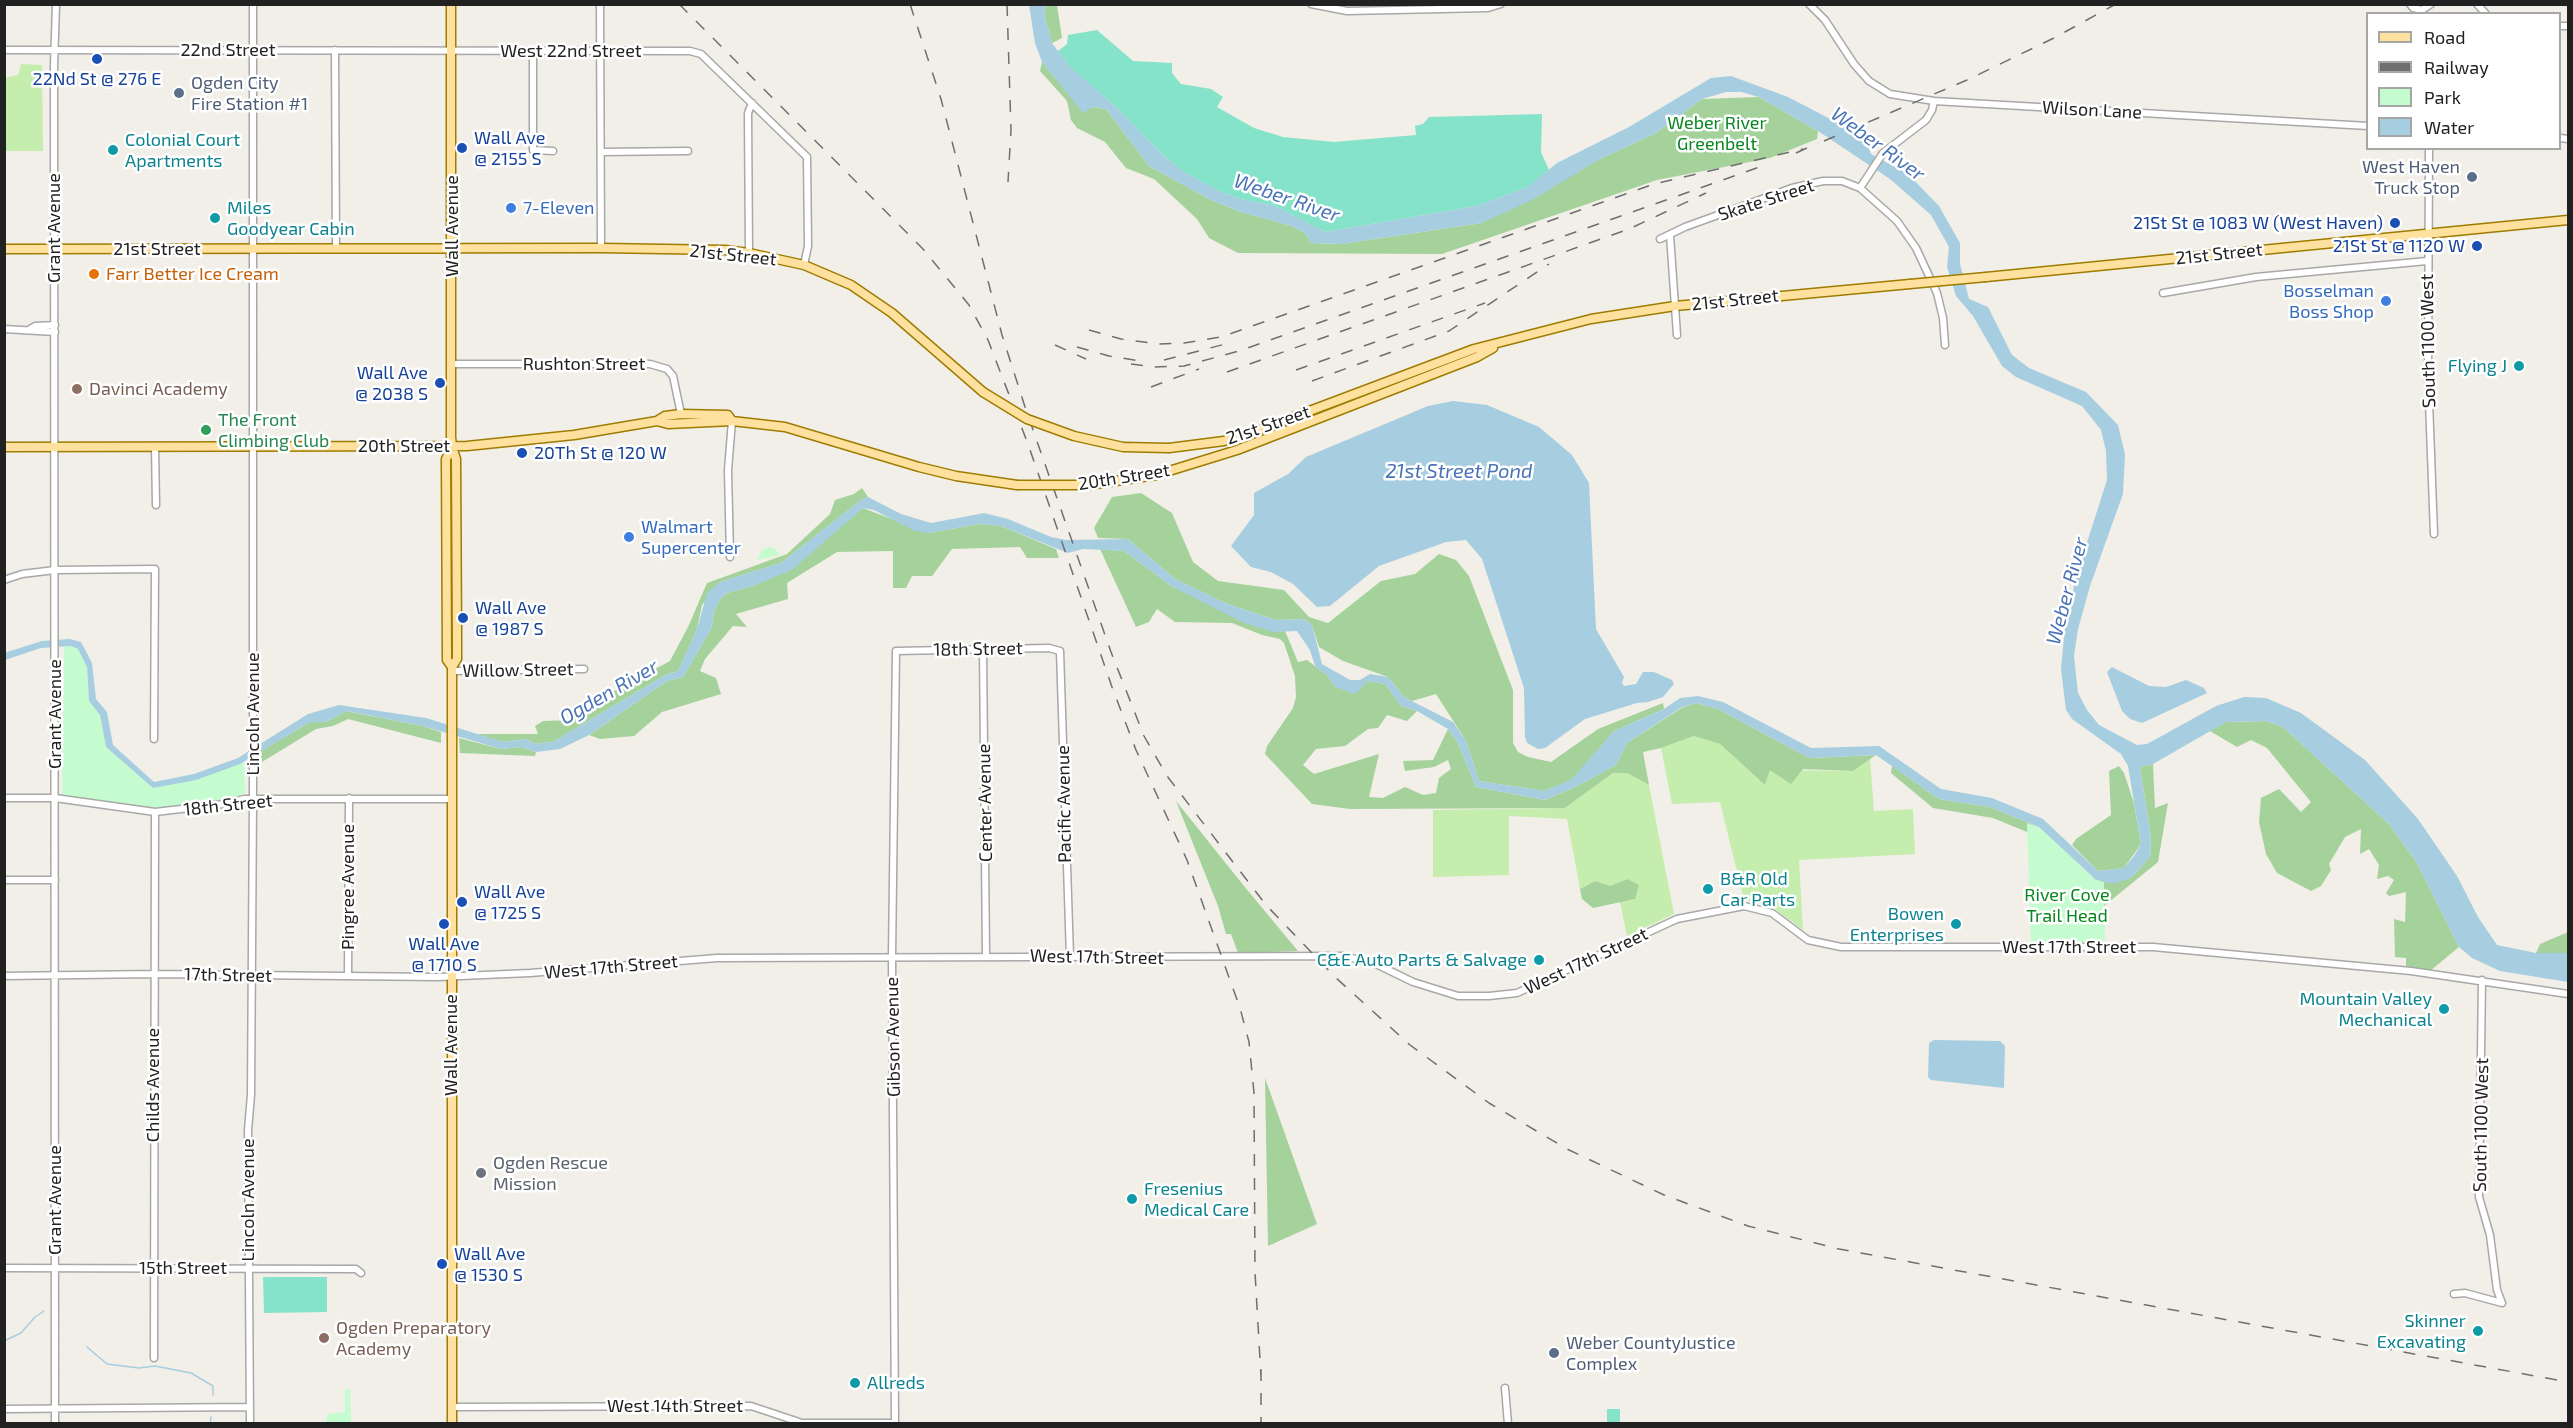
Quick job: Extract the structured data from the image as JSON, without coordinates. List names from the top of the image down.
{
  "streets": {
    "main road": ["Wall Avenue", "21st Street", "20th Street"],
    "street": [
      "22nd Street",
      "West 22nd Street",
      "Wilson Lane",
      "Skate Street",
      "Grant Avenue",
      "South 1100 West",
      "Rushton Street",
      "18th Street",
      "Willow Street",
      "Lincoln Avenue",
      "Center Avenue",
      "Pacific Avenue",
      "Pingree Avenue",
      "West 17th Street",
      "17th Street",
      "Gibson Avenue",
      "Childs Avenue",
      "15th Street",
      "West 14th Street"
    ]
  },
  "crossings": [
    ["22nd Street", "West 22nd Street"],
    ["22nd Street", "Wall Avenue"],
    ["22nd Street", "Grant Avenue"],
    ["22nd Street", "Lincoln Avenue"],
    ["West 22nd Street", "Wall Avenue"],
    ["Wall Avenue", "21st Street"],
    ["Wall Avenue", "Rushton Street"],
    ["Wall Avenue", "20th Street"],
    ["Wall Avenue", "18th Street"],
    ["Wall Avenue", "Willow Street"],
    ["Wall Avenue", "West 17th Street"],
    ["Wall Avenue", "17th Street"],
    ["Wall Avenue", "West 14th Street"],
    ["Grant Avenue", "21st Street"],
    ["Grant Avenue", "20th Street"],
    ["Grant Avenue", "18th Street"],
    ["Grant Avenue", "17th Street"],
    ["Grant Avenue", "15th Street"],
    ["21st Street", "South 1100 West"],
    ["21st Street", "20th Street"],
    ["21st Street", "Lincoln Avenue"],
    ["South 1100 West", "West 17th Street"],
    ["Rushton Street", "20th Street"],
    ["20th Street", "Lincoln Avenue"],
    ["18th Street", "Lincoln Avenue"],
    ["18th Street", "Center Avenue"],
    ["18th Street", "Pacific Avenue"],
    ["18th Street", "Pingree Avenue"],
    ["18th Street", "Gibson Avenue"],
    ["18th Street", "Childs Avenue"],
    ["Lincoln Avenue", "17th Street"],
    ["Lincoln Avenue", "15th Street"],
    ["Center Avenue", "West 17th Street"],
    ["Pacific Avenue", "West 17th Street"],
    ["Pingree Avenue", "17th Street"],
    ["West 17th Street", "17th Street"],
    ["West 17th Street", "Gibson Avenue"],
    ["17th Street", "Childs Avenue"],
    ["Gibson Avenue", "West 14th Street"],
    ["Childs Avenue", "15th Street"]
  ],
  "water": ["Weber River", "21st Street Pond", "Ogden River"],
  "parks": ["Weber River Greenbelt", "River Cove Trail Head"],
  "places": [
    "22Nd St @ 276 E",
    "Ogden City Fire Station #1",
    "Wall Ave @ 2155 S",
    "Colonial Court Apartments",
    "West Haven Truck Stop",
    "7-Eleven",
    "Miles Goodyear Cabin",
    "21St St @ 1083 W (West Haven)",
    "21St St @ 1120 W",
    "Farr Better Ice Cream",
    "Bosselman Boss Shop",
    "Flying J",
    "Wall Ave @ 2038 S",
    "Davinci Academy",
    "The Front Climbing Club",
    "20Th St @ 120 W",
    "Walmart Supercenter",
    "Wall Ave @ 1987 S",
    "B&R Old Car Parts",
    "Wall Ave @ 1725 S",
    "Wall Ave @ 1710 S",
    "Bowen Enterprises",
    "C&E Auto Parts & Salvage",
    "Mountain Valley Mechanical",
    "Ogden Rescue Mission",
    "Fresenius Medical Care",
    "Wall Ave @ 1530 S",
    "Skinner Excavating",
    "Ogden Preparatory Academy",
    "Weber CountyJustice Complex",
    "Allreds"
  ],
  "legend": [
    "Road",
    "Railway",
    "Park",
    "Water"
  ]
}
